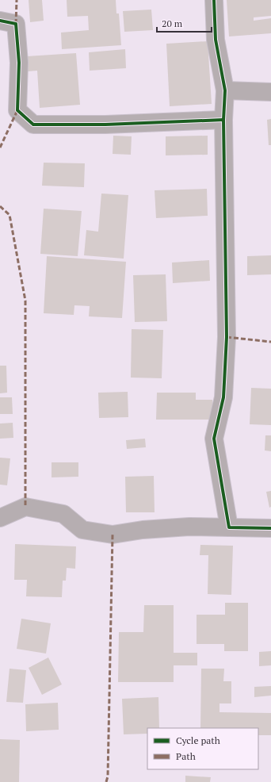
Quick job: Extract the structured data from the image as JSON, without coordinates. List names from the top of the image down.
{
  "legend": ["Cycle path", "Path"],
  "scale_bar": "20 m"
}
